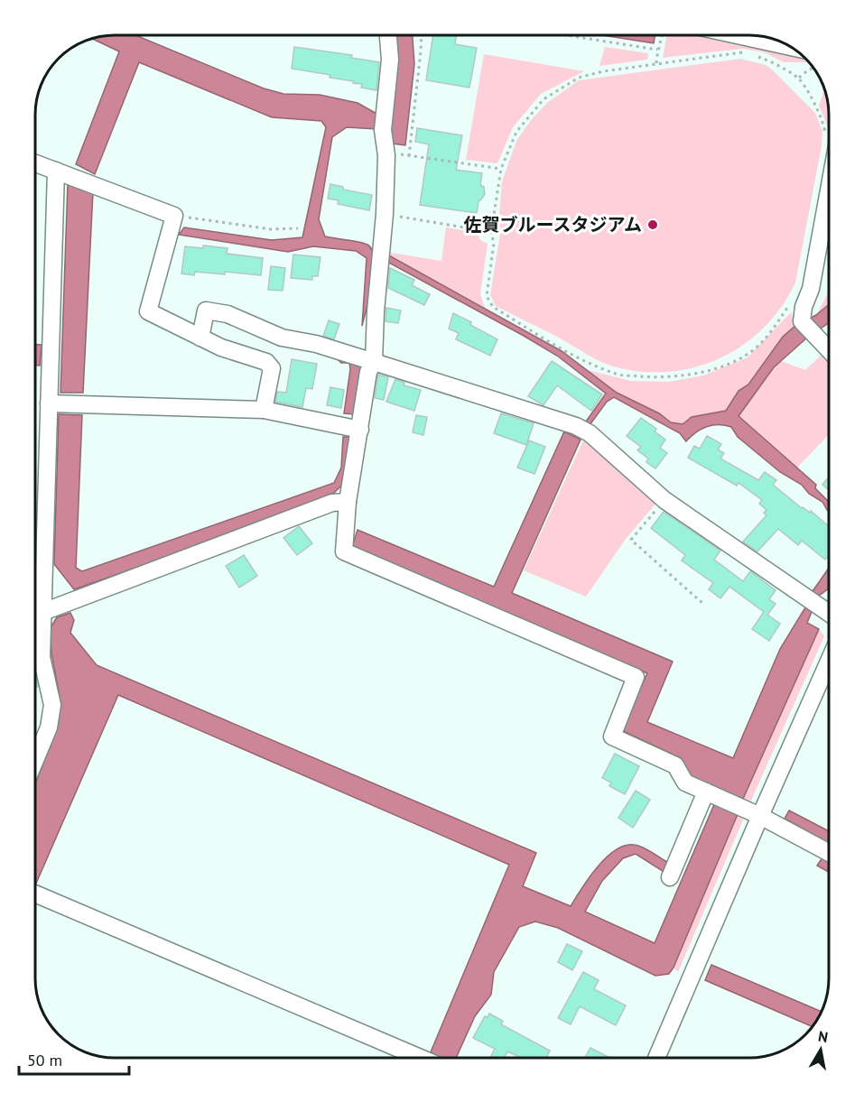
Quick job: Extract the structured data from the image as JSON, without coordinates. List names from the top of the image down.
{
  "places": ["佐賀ブルースタジアム"],
  "scale_bar": "50 m",
  "north": "top"
}
